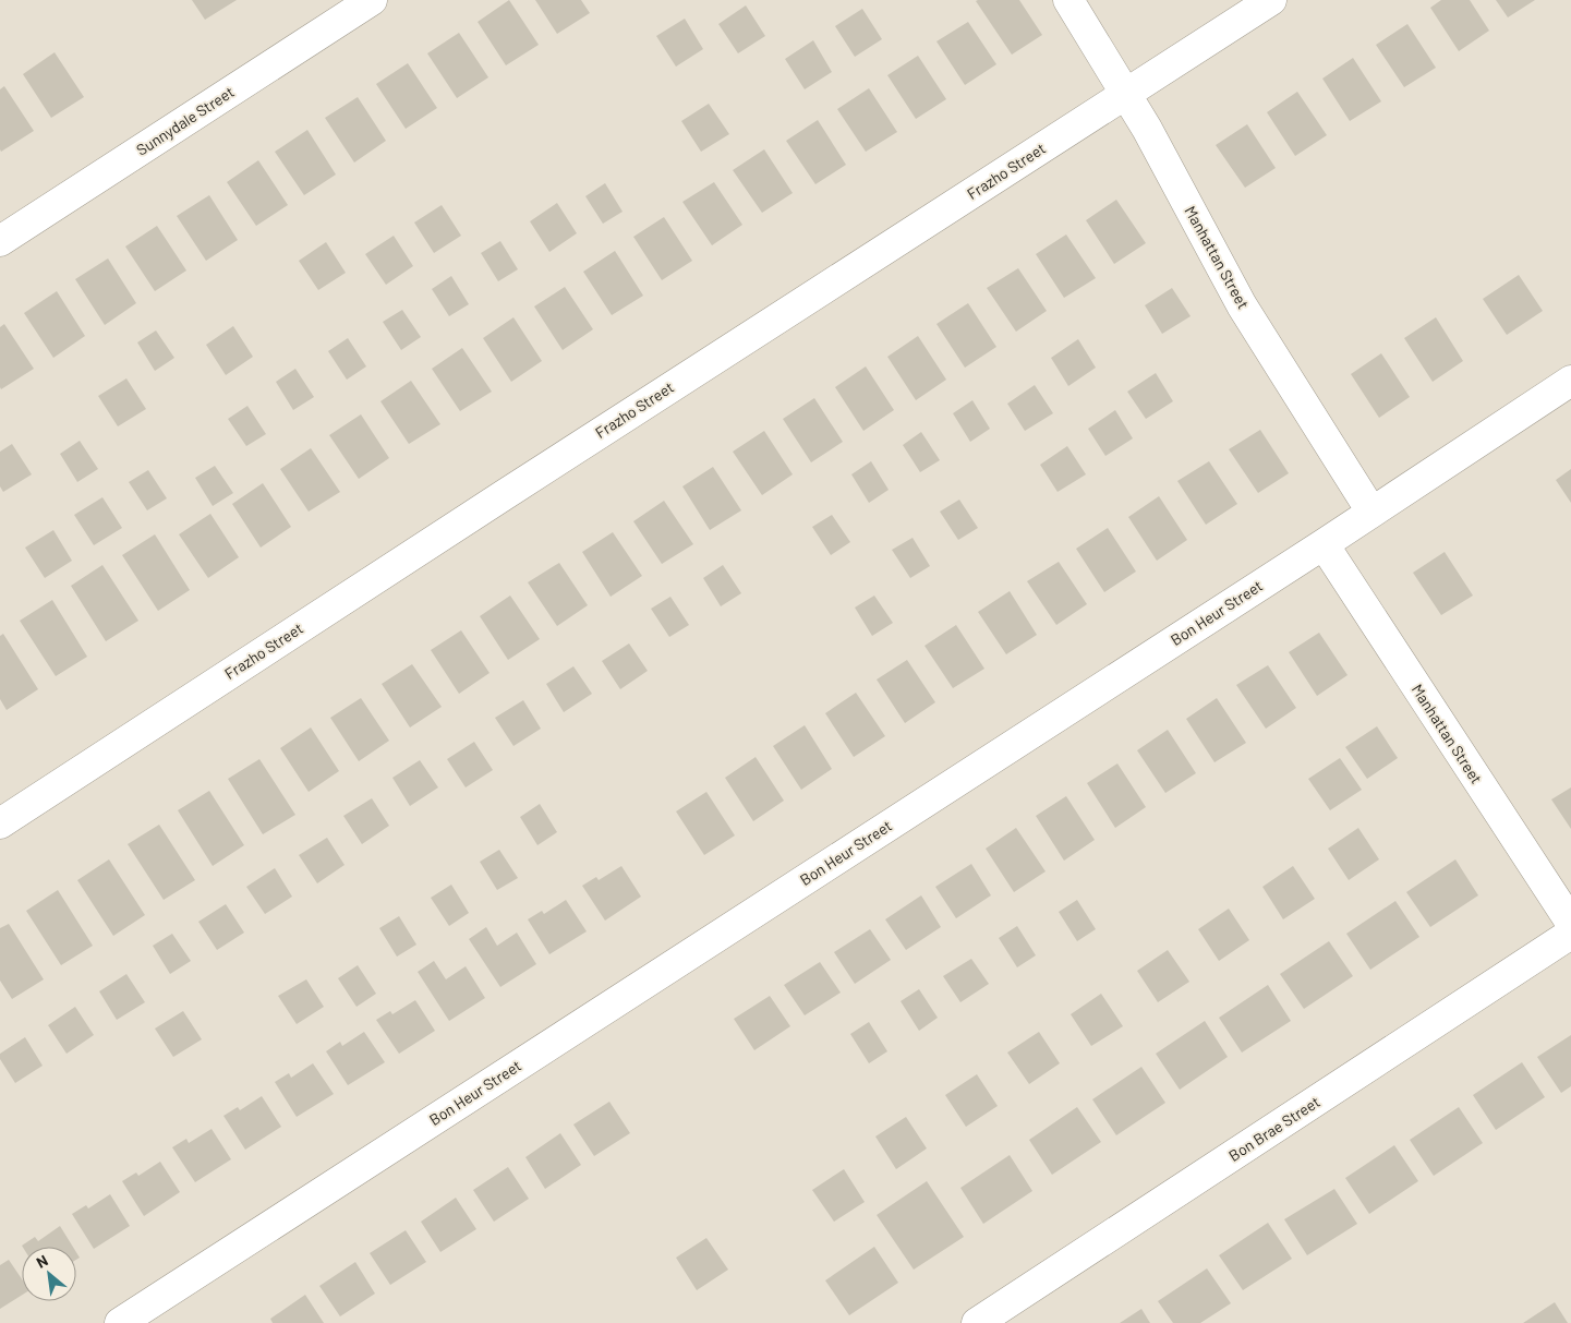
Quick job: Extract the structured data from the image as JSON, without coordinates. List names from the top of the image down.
{
  "streets": {
    "street": [
      "Sunnydale Street",
      "Frazho Street",
      "Manhattan Street",
      "Bon Heur Street",
      "Bon Brae Street"
    ]
  },
  "crossings": [
    ["Frazho Street", "Manhattan Street"],
    ["Manhattan Street", "Bon Heur Street"]
  ],
  "north": "top left"
}
